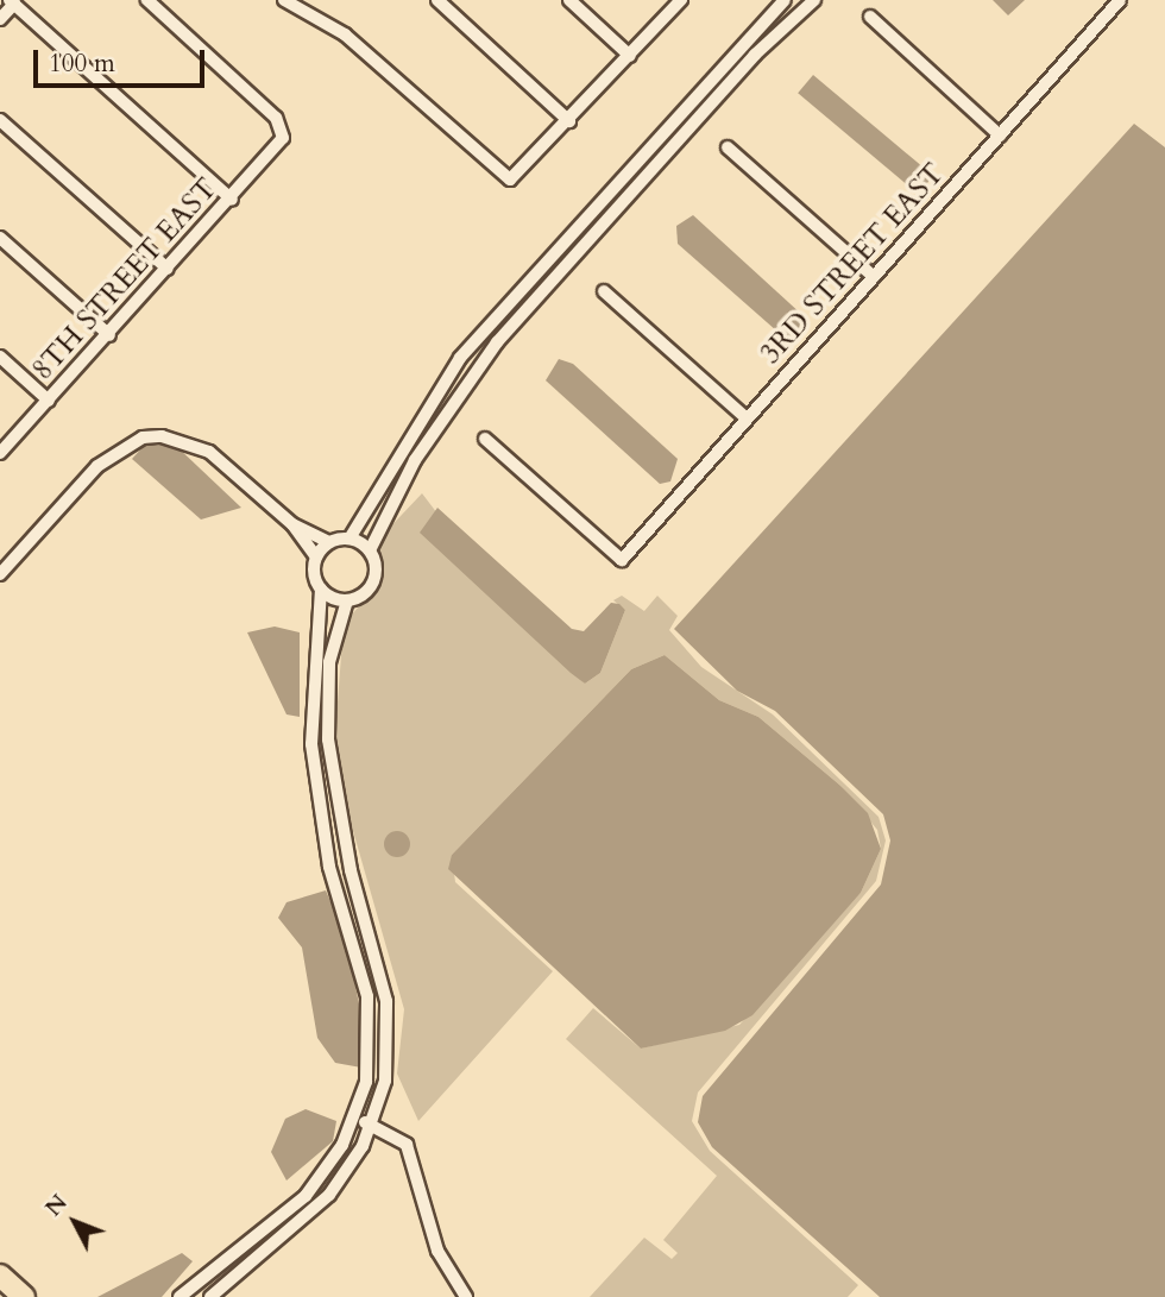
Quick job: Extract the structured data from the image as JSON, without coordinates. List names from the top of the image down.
{
  "streets": {
    "street": ["3RD STREET EAST", "8TH STREET EAST"]
  },
  "scale_bar": "100 m",
  "north": "top left"
}
